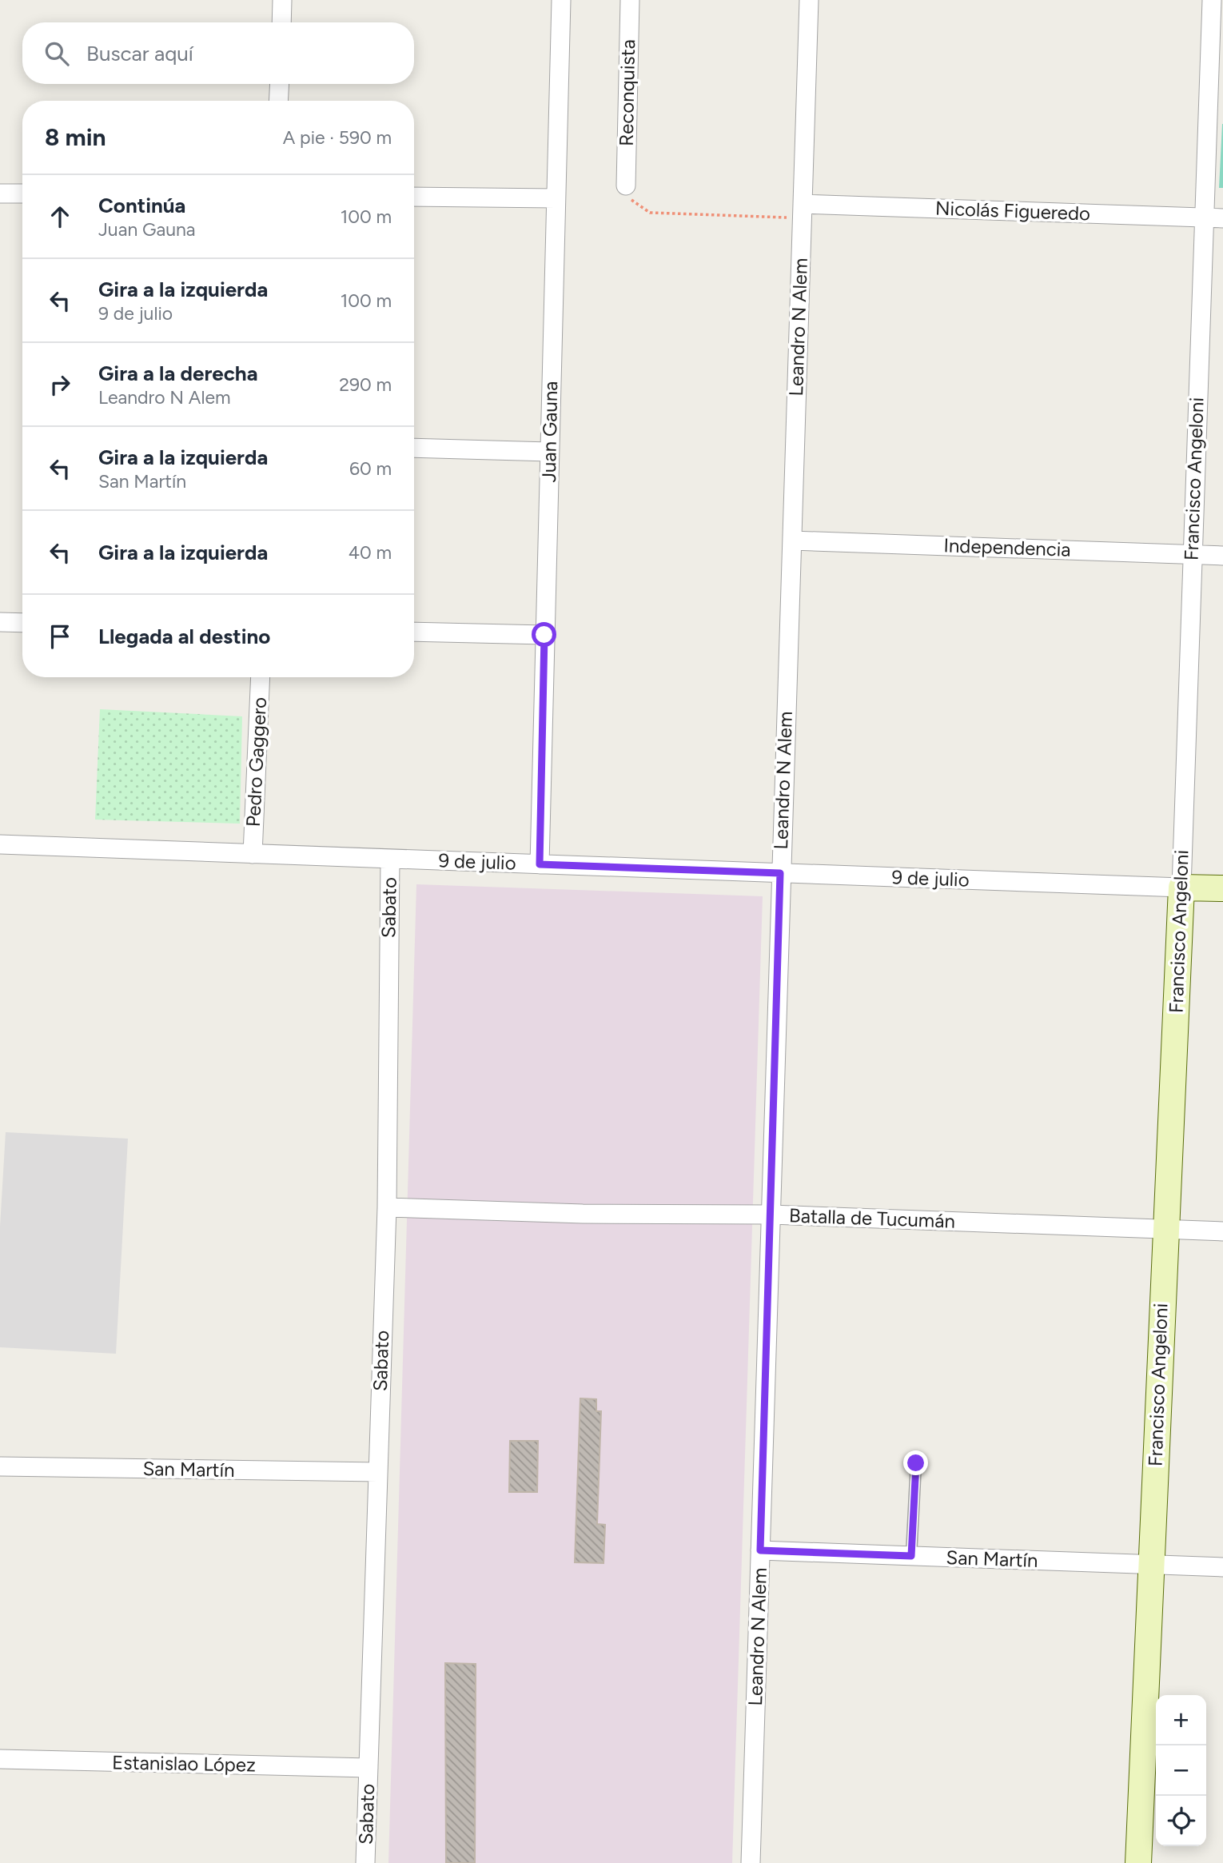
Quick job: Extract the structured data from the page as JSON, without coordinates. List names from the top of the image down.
{
  "streets": {
    "main road": ["Francisco Angeloni", "9 de julio"],
    "street": [
      "Reconquista",
      "Nicolás Figueredo",
      "Leandro N Alem",
      "Juan Gauna",
      "Independencia",
      "Pedro Gaggero",
      "Sabato",
      "Batalla de Tucumán",
      "San Martín",
      "Estanislao López"
    ]
  },
  "crossings": [
    ["Nicolás Figueredo", "Leandro N Alem"],
    ["Nicolás Figueredo", "Francisco Angeloni"],
    ["Leandro N Alem", "Independencia"],
    ["Leandro N Alem", "9 de julio"],
    ["Leandro N Alem", "Batalla de Tucumán"],
    ["Leandro N Alem", "San Martín"],
    ["Juan Gauna", "9 de julio"],
    ["Francisco Angeloni", "Independencia"],
    ["Francisco Angeloni", "9 de julio"],
    ["Francisco Angeloni", "Batalla de Tucumán"],
    ["Francisco Angeloni", "San Martín"],
    ["Pedro Gaggero", "9 de julio"],
    ["9 de julio", "Sabato"],
    ["Sabato", "Batalla de Tucumán"],
    ["Sabato", "San Martín"],
    ["Sabato", "Estanislao López"]
  ],
  "page": {
    "search": "Buscar aquí",
    "heading": ["8 min", "A pie · 590 m"],
    "list": [
      ["Continúa", "Juan Gauna", "100 m"],
      ["Gira a la izquierda", "9 de julio", "100 m"],
      ["Gira a la derecha", "Leandro N Alem", "290 m"],
      ["Gira a la izquierda", "San Martín", "60 m"],
      ["Gira a la izquierda", "40 m"],
      "Llegada al destino"
    ],
    "map_buttons": ["+", "−"]
  }
}
